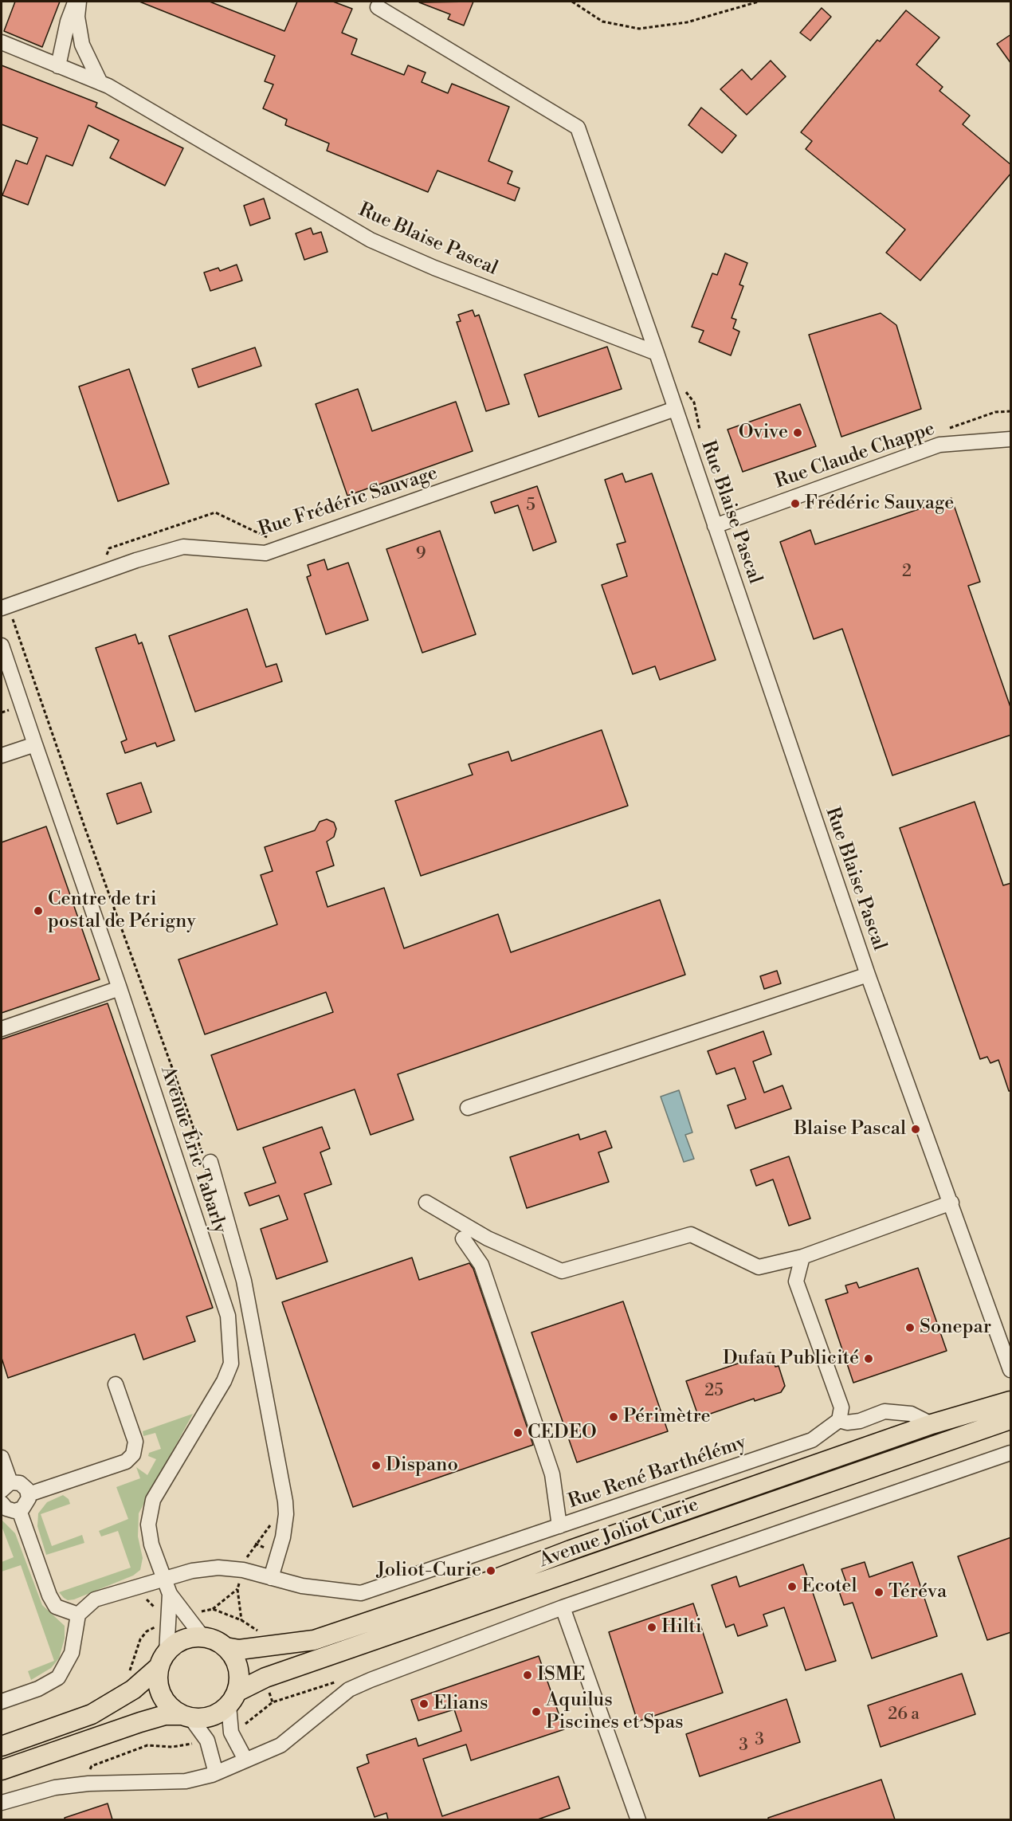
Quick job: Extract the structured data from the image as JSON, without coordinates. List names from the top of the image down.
{
  "streets": {
    "main road": ["Avenue Joliot Curie"],
    "street": [
      "Rue Blaise Pascal",
      "Rue Claude Chappe",
      "Rue Frédéric Sauvage",
      "Avenue Éric Tabarly",
      "Rue René Barthélémy"
    ]
  },
  "crossings": [
    ["Rue Blaise Pascal", "Rue Claude Chappe"],
    ["Rue Blaise Pascal", "Rue Frédéric Sauvage"],
    ["Avenue Éric Tabarly", "Rue René Barthélémy"],
    ["Avenue Éric Tabarly", "Avenue Joliot Curie"]
  ],
  "places": [
    "Ovive",
    "Frédéric Sauvage",
    "Centre de tri postal de Périgny",
    "Blaise Pascal",
    "Sonepar",
    "Dufau Publicité",
    "Périmètre",
    "CEDEO",
    "Dispano",
    "Joliot-Curie",
    "Ecotel",
    "Téréva",
    "Hilti",
    "ISME",
    "Elians",
    "Aquilus Piscines et Spas"
  ],
  "house_numbers": [
    "5",
    "9",
    "2",
    "25",
    "26 a",
    "3",
    "3"
  ]
}
